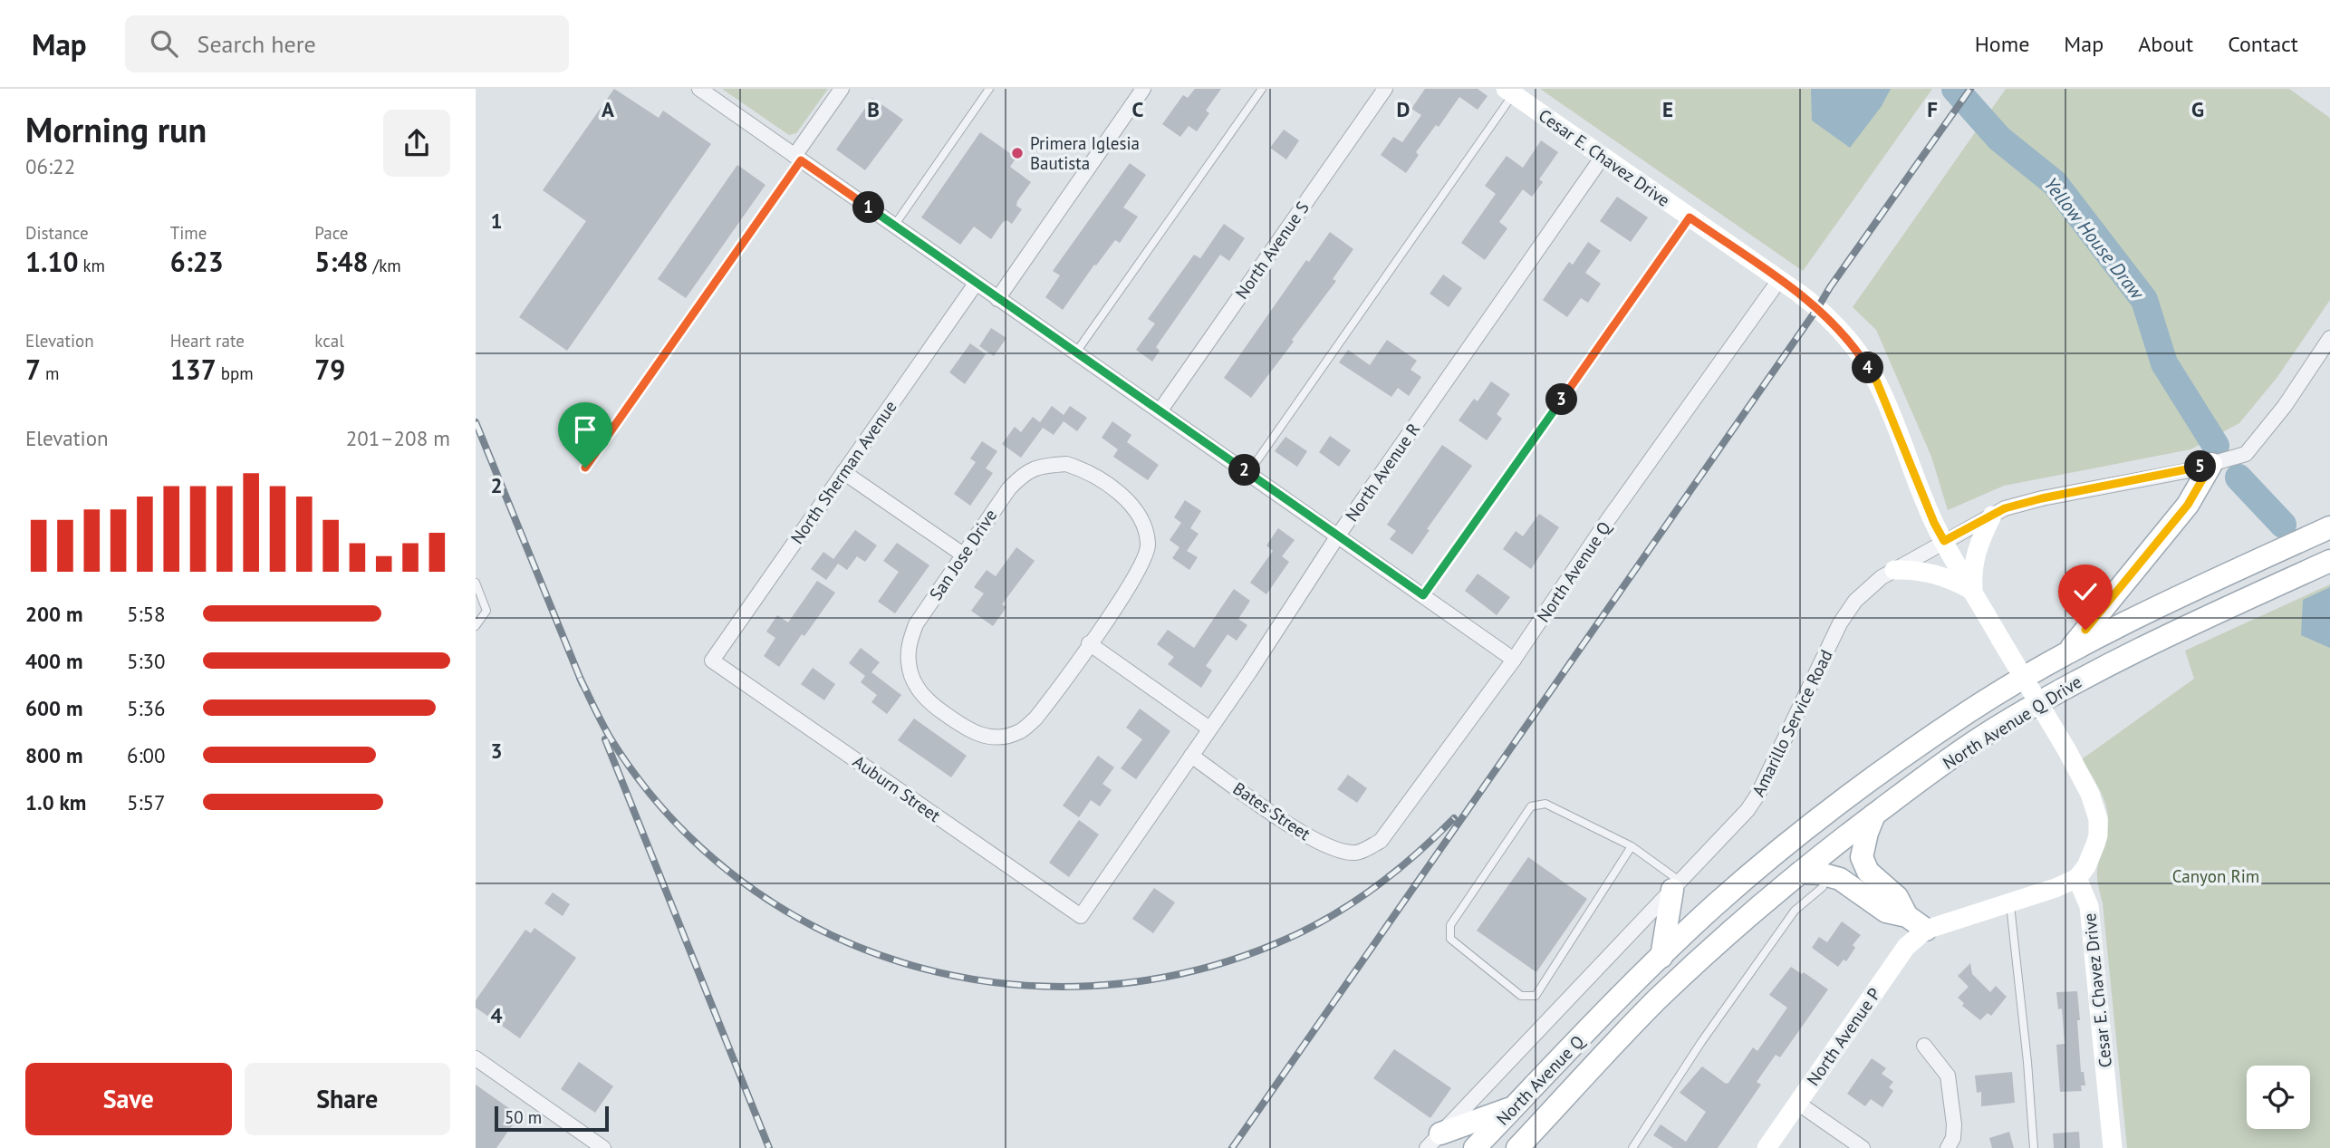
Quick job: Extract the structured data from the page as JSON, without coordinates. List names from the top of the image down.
{
  "streets": {
    "main road": ["North Avenue Q", "North Avenue Q Drive"],
    "street": [
      "Cesar E. Chavez Drive",
      "North Avenue S",
      "North Sherman Avenue",
      "North Avenue R",
      "San Jose Drive",
      "Amarillo Service Road",
      "Auburn Street",
      "Bates Street",
      "North Avenue P"
    ]
  },
  "crossings": [
    ["Cesar E. Chavez Drive", "North Avenue R"],
    ["Cesar E. Chavez Drive", "North Avenue Q"],
    ["Cesar E. Chavez Drive", "Amarillo Service Road"],
    ["North Sherman Avenue", "Auburn Street"],
    ["North Avenue R", "Auburn Street"],
    ["North Avenue R", "Bates Street"],
    ["North Avenue Q", "North Avenue Q Drive"],
    ["North Avenue Q", "Bates Street"]
  ],
  "water": ["Yellow House Draw"],
  "parks": ["Canyon Rim"],
  "places": ["Primera Iglesia Bautista"],
  "scale_bar": "50 m",
  "page": {
    "header": "Map",
    "search": "Search here",
    "nav": [
      "Home",
      "Map",
      "About",
      "Contact"
    ],
    "heading": ["Morning run", "06:22"],
    "pins": [
      "1",
      "4",
      "3",
      "5",
      "2"
    ],
    "stats": [
      ["Distance", "1.10 km"],
      ["Time", "6:23"],
      ["Pace", "5:48 /km"],
      ["Elevation", "7 m"],
      ["Heart rate", "137 bpm"],
      ["kcal", "79"]
    ],
    "chart": ["Elevation", "201–208 m"],
    "list": [
      {
        "name": "200 m",
        "note": "5:58"
      },
      {
        "name": "400 m",
        "note": "5:30"
      },
      {
        "name": "600 m",
        "note": "5:36"
      },
      {
        "name": "800 m",
        "note": "6:00"
      },
      {
        "name": "1.0 km",
        "note": "5:57"
      }
    ],
    "buttons": ["Save", "Share"],
    "scale": "50 m"
  },
  "grid": {
    "columns": [
      "A",
      "B",
      "C",
      "D",
      "E",
      "F",
      "G"
    ],
    "rows": [
      "1",
      "2",
      "3",
      "4"
    ]
  }
}
